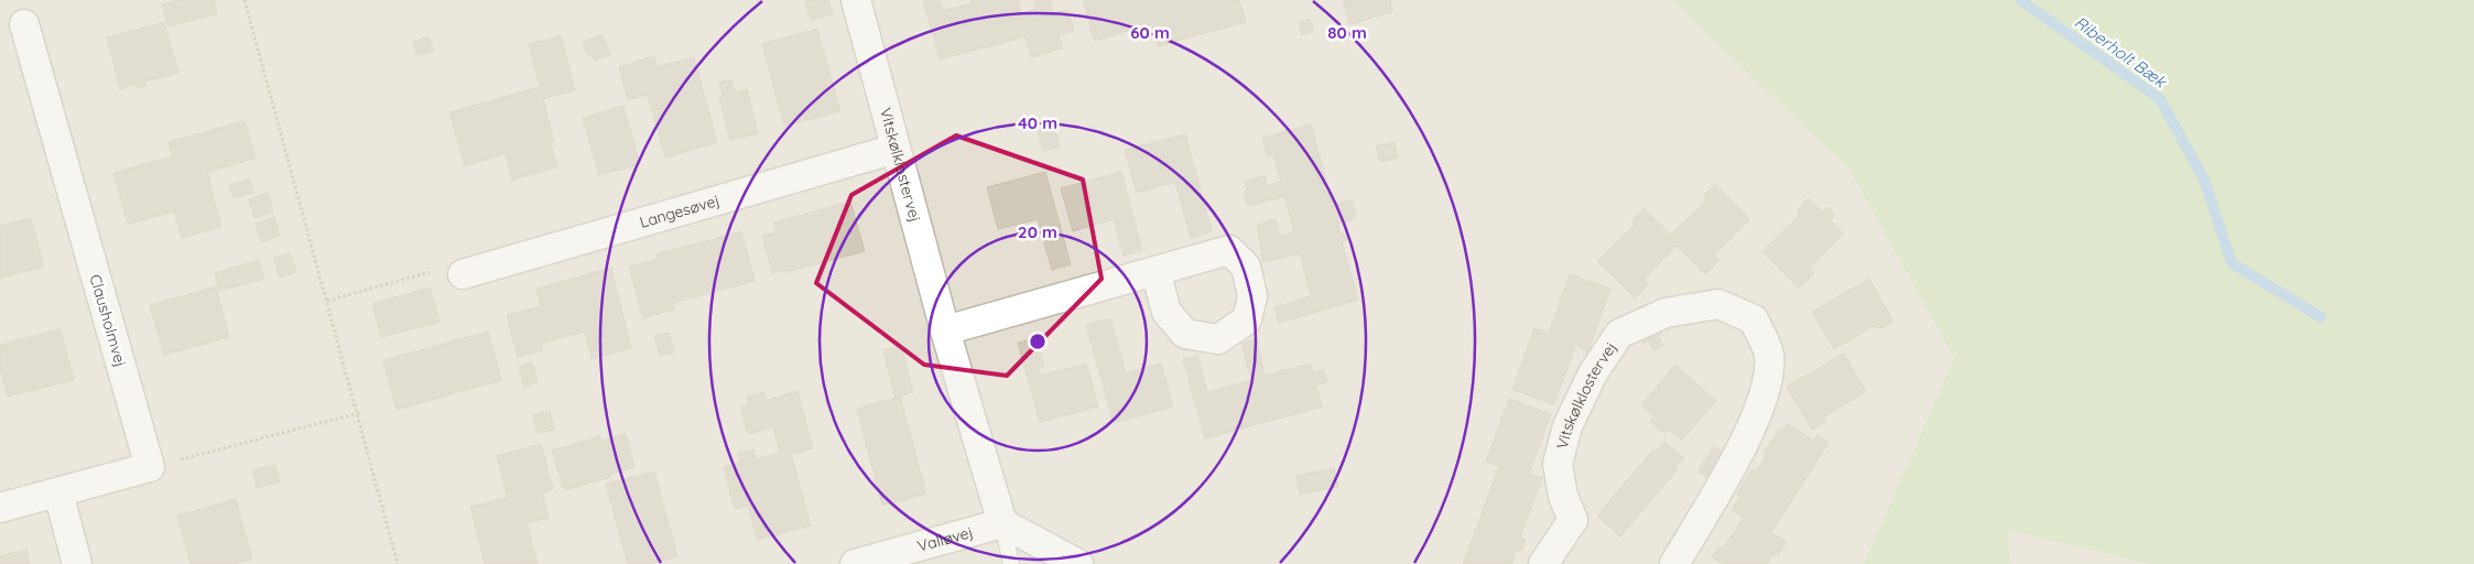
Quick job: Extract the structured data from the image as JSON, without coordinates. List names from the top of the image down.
{
  "streets": {
    "street": [
      "Vitskølklostervej",
      "Langesøvej",
      "Clausholmvej",
      "Valløvej"
    ]
  },
  "crossings": [
    ["Vitskølklostervej", "Langesøvej"],
    ["Vitskølklostervej", "Valløvej"]
  ],
  "water": ["Riberholt Bæk"],
  "rings": [
    "80 m",
    "60 m",
    "40 m",
    "20 m"
  ]
}
